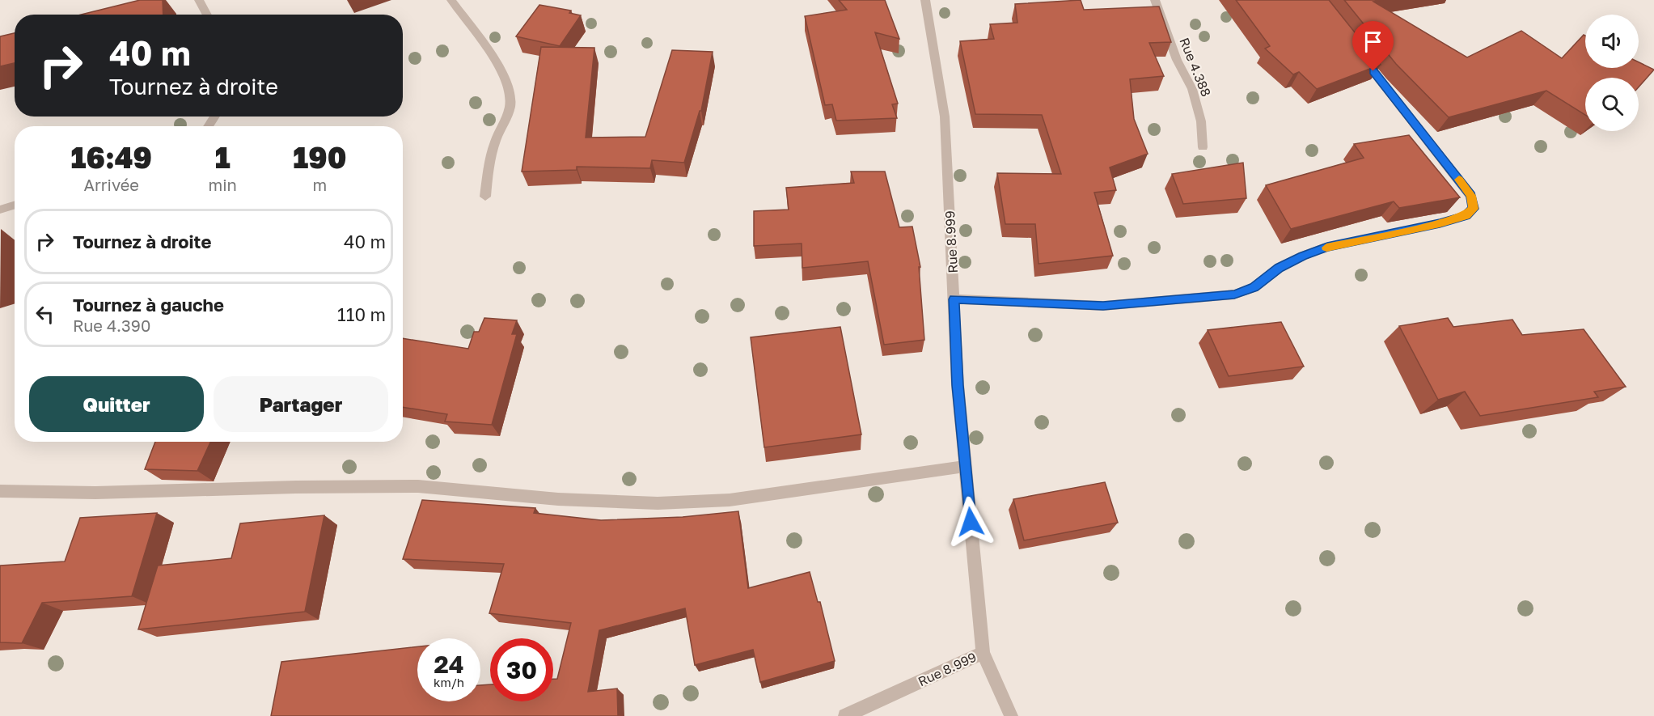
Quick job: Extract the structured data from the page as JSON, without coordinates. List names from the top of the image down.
{
  "streets": {
    "street": ["Rue 4.388", "Rue 8.999"]
  },
  "page": {
    "turn": ["40 m", "Tournez à droite"],
    "eta": [
      "16:49",
      "Arrivée",
      "1",
      "min",
      "190",
      "m"
    ],
    "list": [
      {
        "name": "Tournez à droite",
        "value": "40 m"
      },
      {
        "name": "Tournez à gauche",
        "note": "Rue 4.390",
        "value": "110 m"
      }
    ],
    "buttons": ["Quitter", "Partager"],
    "speed": "24 km/h",
    "limit": "30"
  }
}
